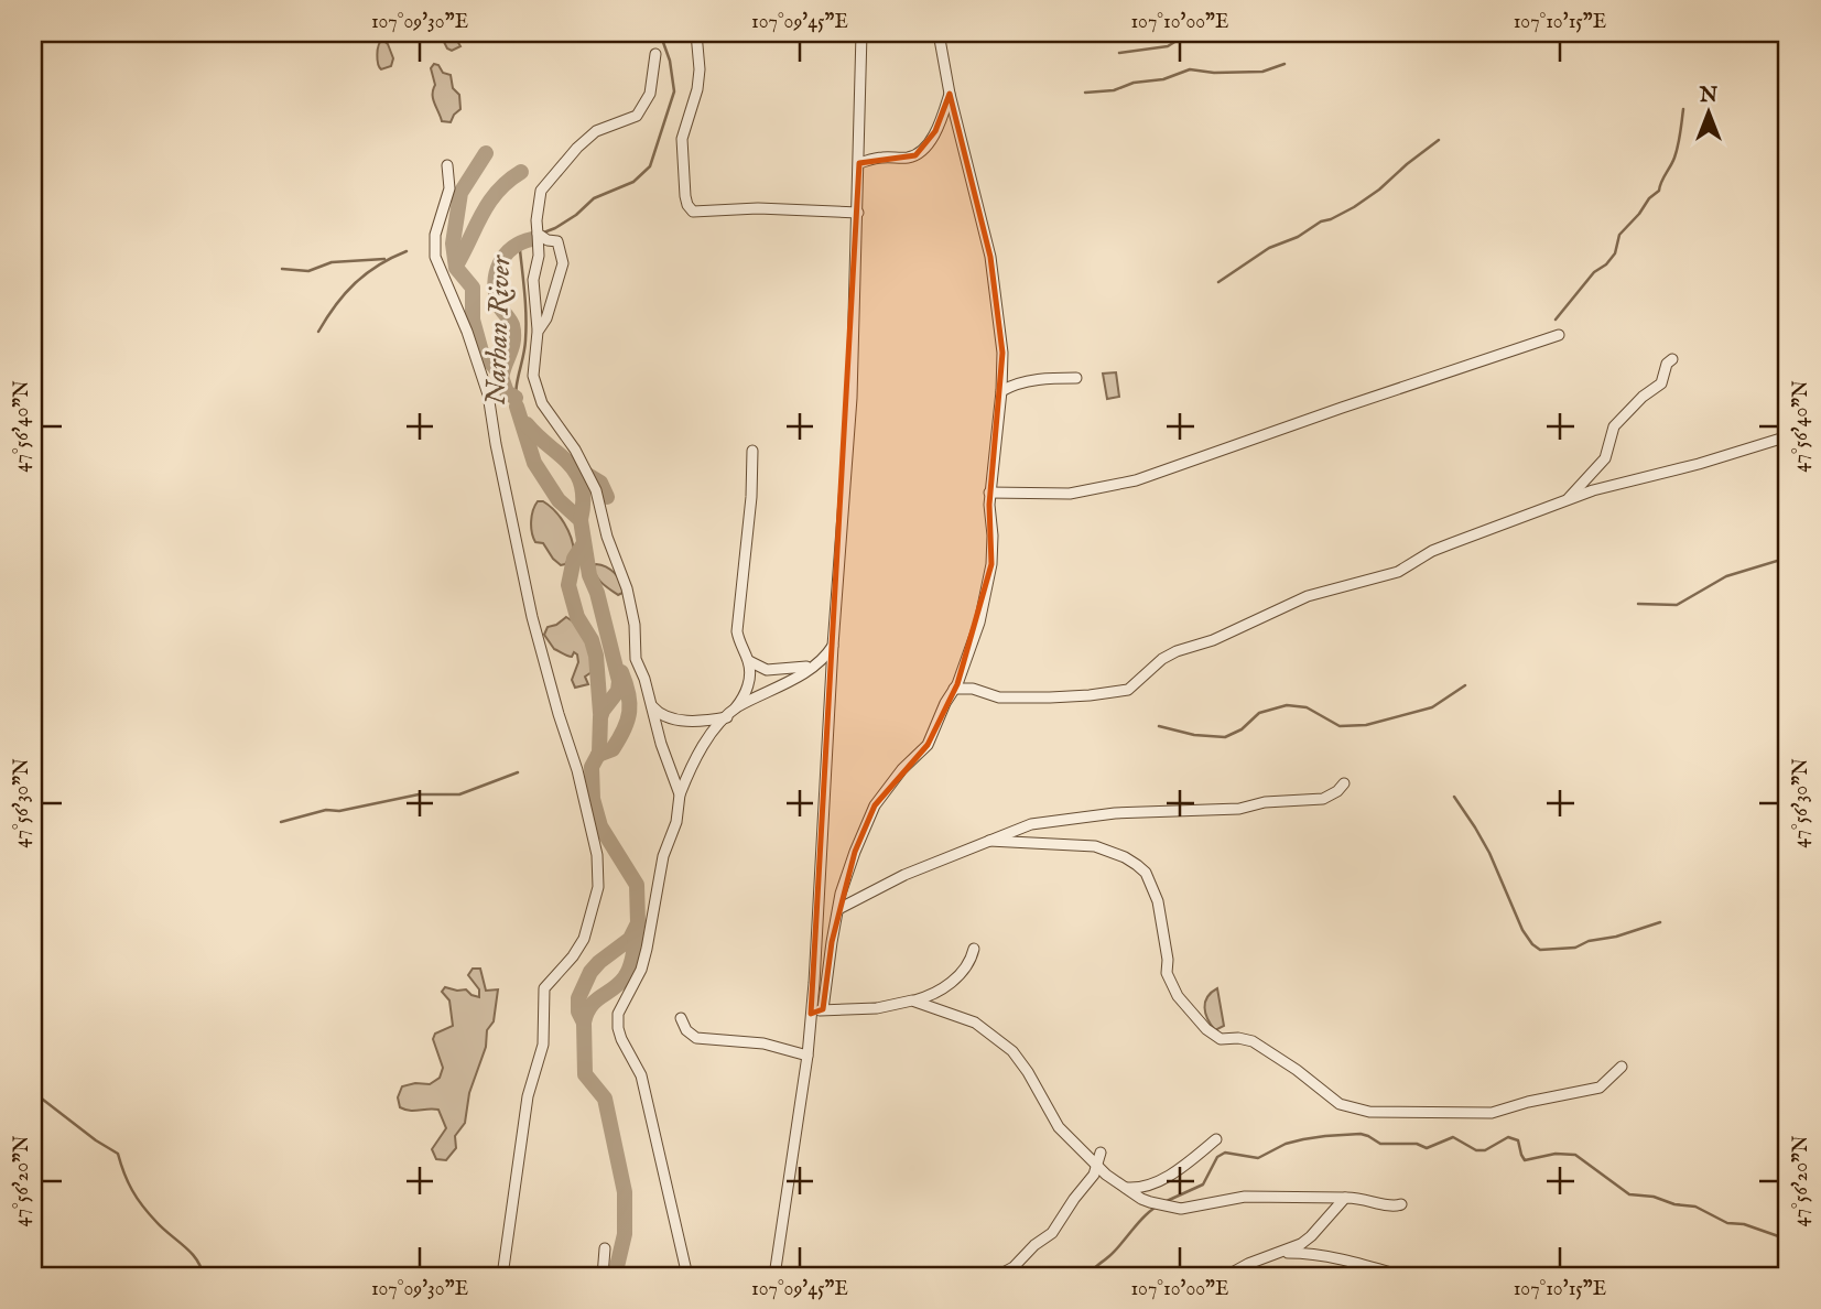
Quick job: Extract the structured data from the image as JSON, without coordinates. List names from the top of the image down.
{
  "water": ["Narhan River"],
  "north": "top",
  "coordinates": [
    "107°09'30\"E",
    "107°09'45\"E",
    "107°10'00\"E",
    "107°10'15\"E",
    "47°56'40\"N",
    "47°56'30\"N",
    "47°56'20\"N"
  ]
}
